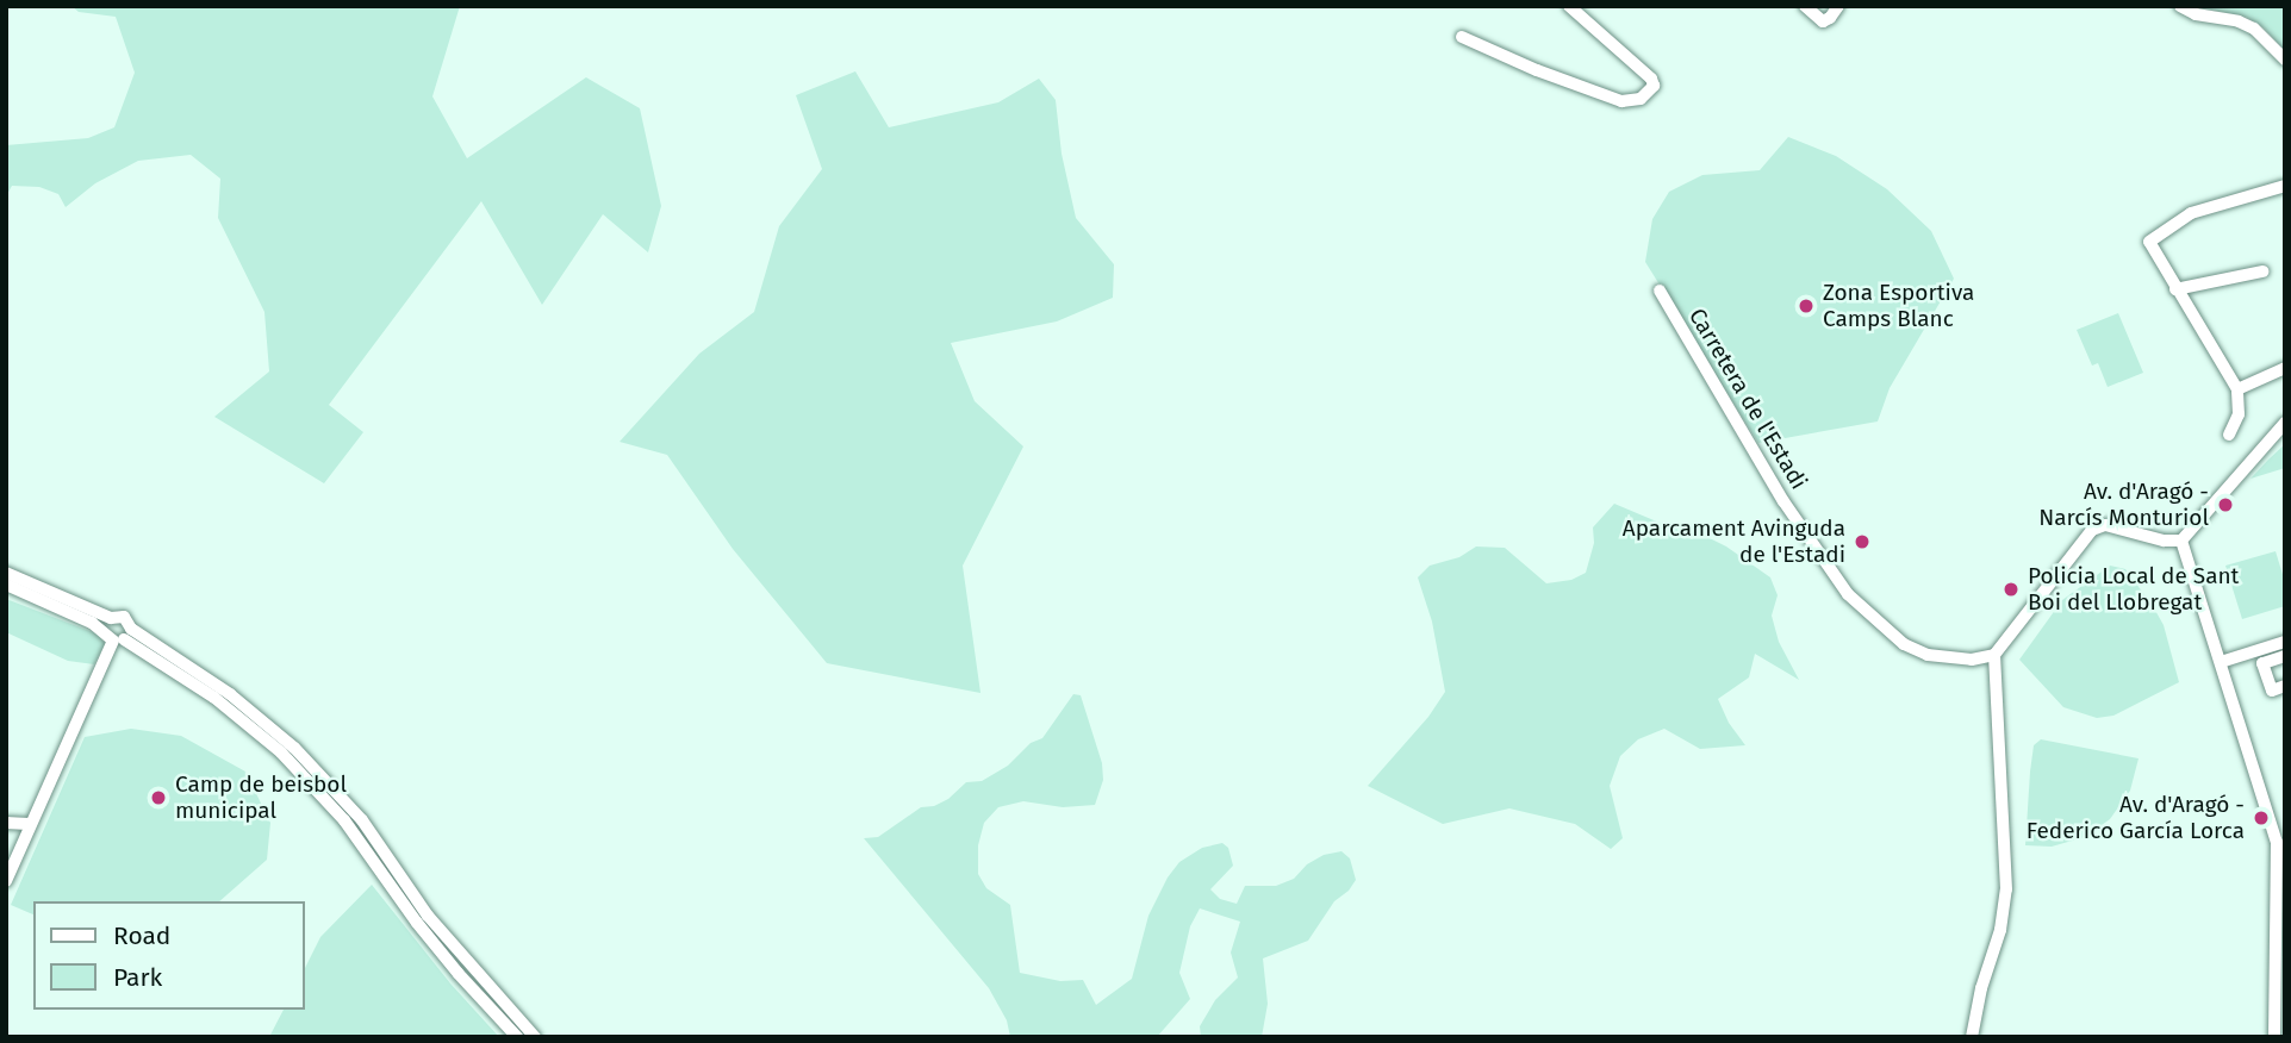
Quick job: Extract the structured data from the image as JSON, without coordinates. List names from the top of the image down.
{
  "streets": {
    "street": ["Carretera de l'Estadi"]
  },
  "places": [
    "Zona Esportiva Camps Blanc",
    "Av. d'Aragó - Narcís Monturiol",
    "Aparcament Avinguda de l'Estadi",
    "Policia Local de Sant Boi del Llobregat",
    "Camp de beisbol municipal",
    "Av. d'Aragó - Federico García Lorca"
  ],
  "legend": ["Road", "Park"]
}
